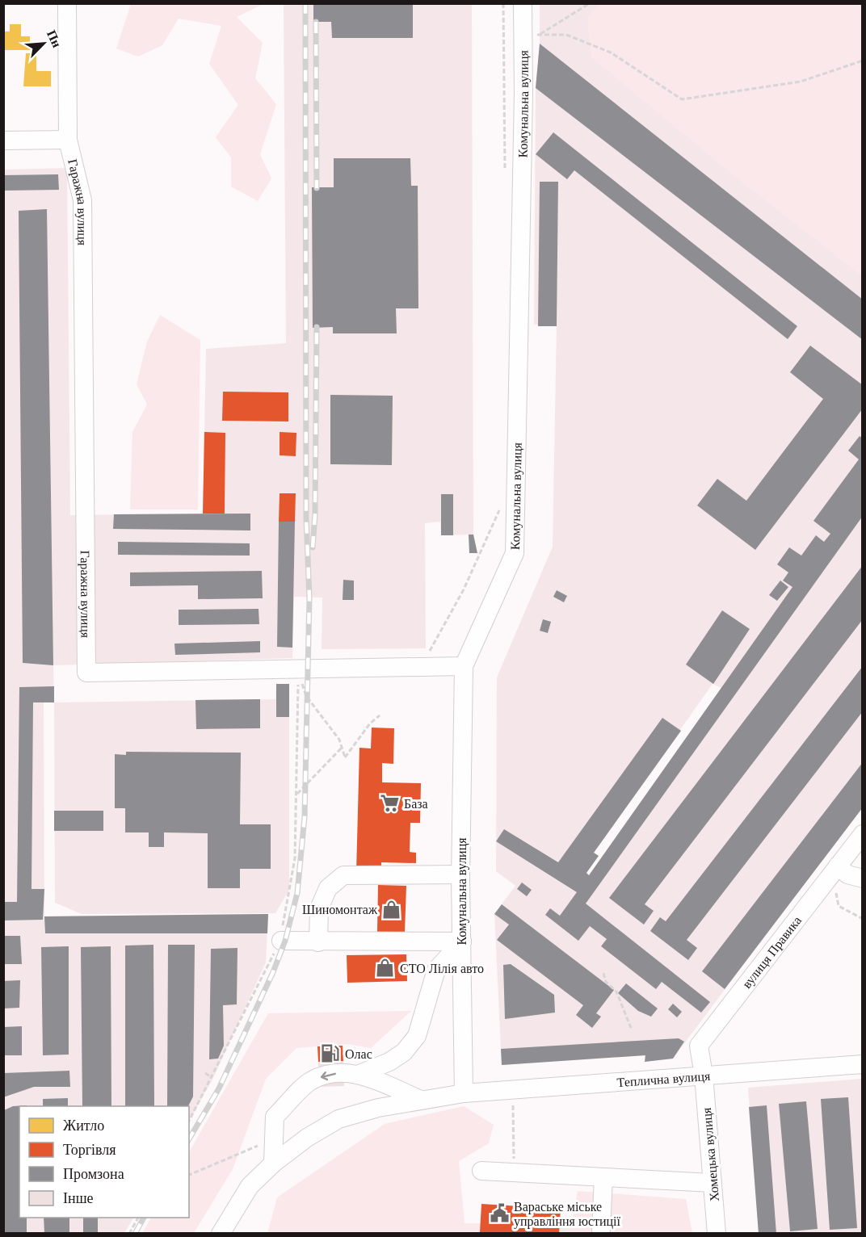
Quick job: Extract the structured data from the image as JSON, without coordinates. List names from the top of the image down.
{
  "streets": {
    "street": [
      "Комунальна вулиця",
      "Гаражна вулиця",
      "вулиця Правика",
      "Теплична вулиця",
      "Хомецька вулиця"
    ]
  },
  "crossings": [
    ["Комунальна вулиця", "Гаражна вулиця"],
    ["Комунальна вулиця", "Теплична вулиця"],
    ["вулиця Правика", "Теплична вулиця"],
    ["вулиця Правика", "Хомецька вулиця"],
    ["Теплична вулиця", "Хомецька вулиця"]
  ],
  "places": {
    "supermarket": ["База"],
    "shop": ["Шиномонтаж", "СТО Лілія авто"],
    "fuel station": ["Олас"],
    "public building": ["Вараське міське управління юстиції"]
  },
  "legend": [
    "Житло",
    "Торгівля",
    "Промзона",
    "Інше"
  ],
  "north": "top right"
}
